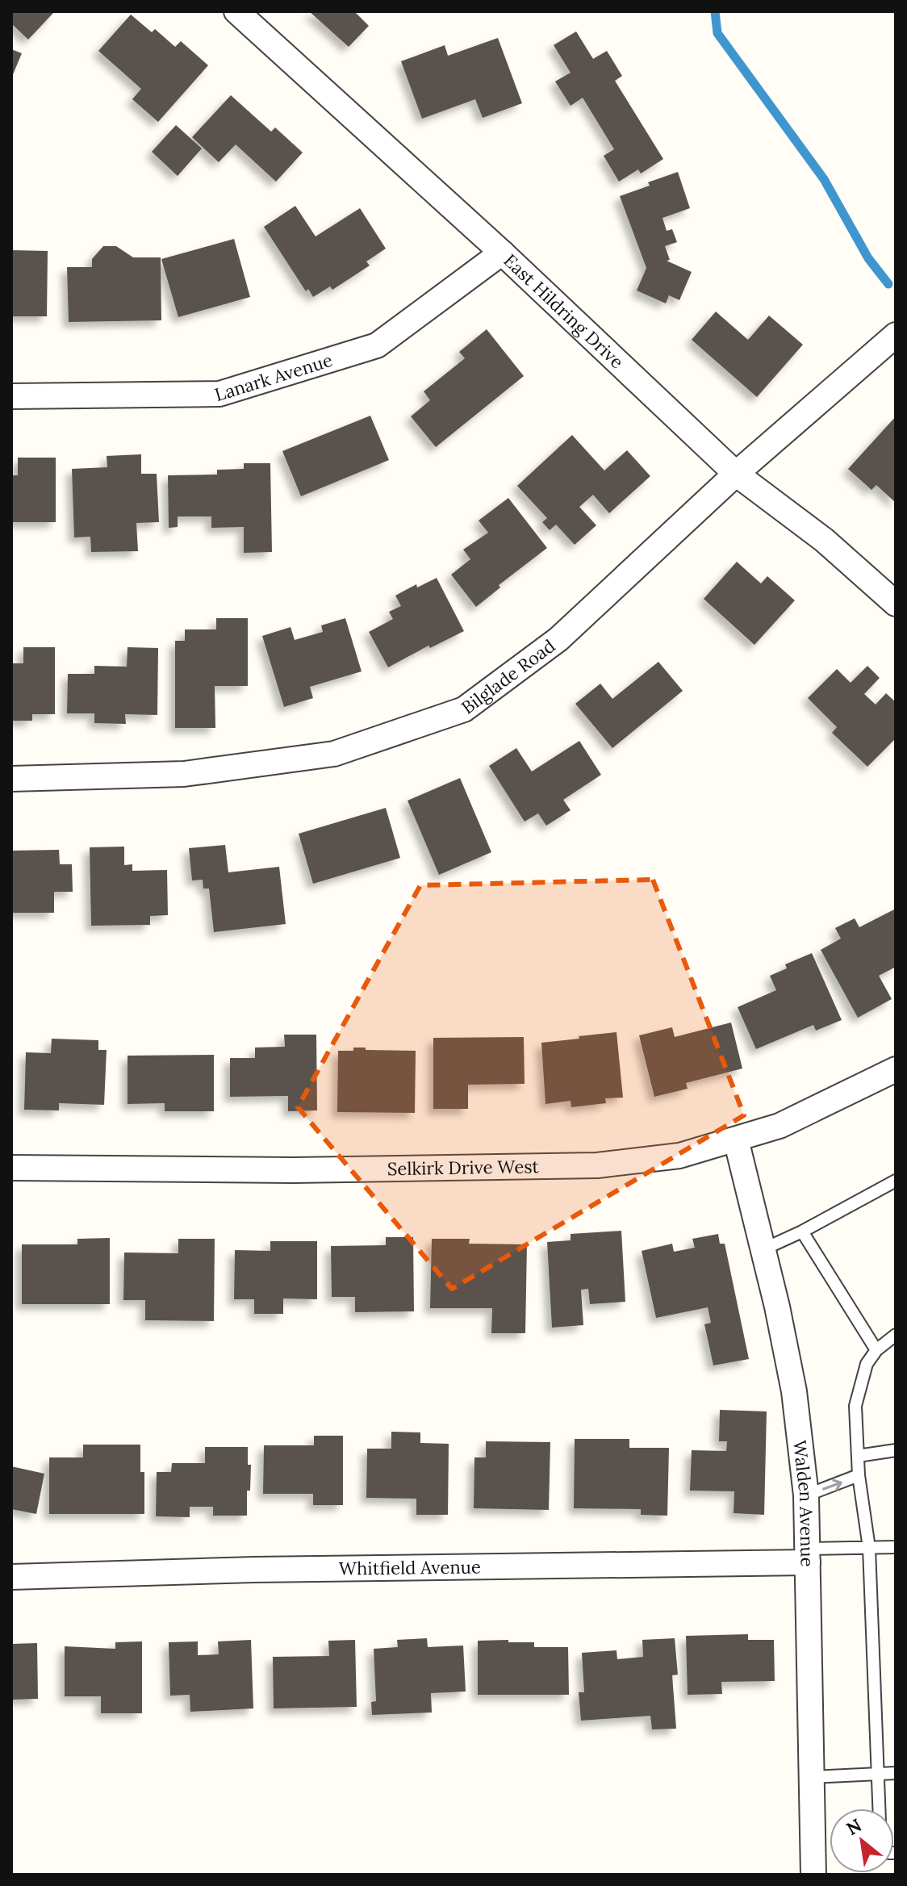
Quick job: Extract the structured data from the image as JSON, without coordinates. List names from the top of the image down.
{
  "streets": {
    "street": [
      "East Hildring Drive",
      "Lanark Avenue",
      "Bilglade Road",
      "Selkirk Drive West",
      "Walden Avenue",
      "Whitfield Avenue"
    ]
  },
  "crossings": [
    ["East Hildring Drive", "Lanark Avenue"],
    ["East Hildring Drive", "Bilglade Road"],
    ["Selkirk Drive West", "Walden Avenue"],
    ["Walden Avenue", "Whitfield Avenue"]
  ],
  "north": "top left"
}
